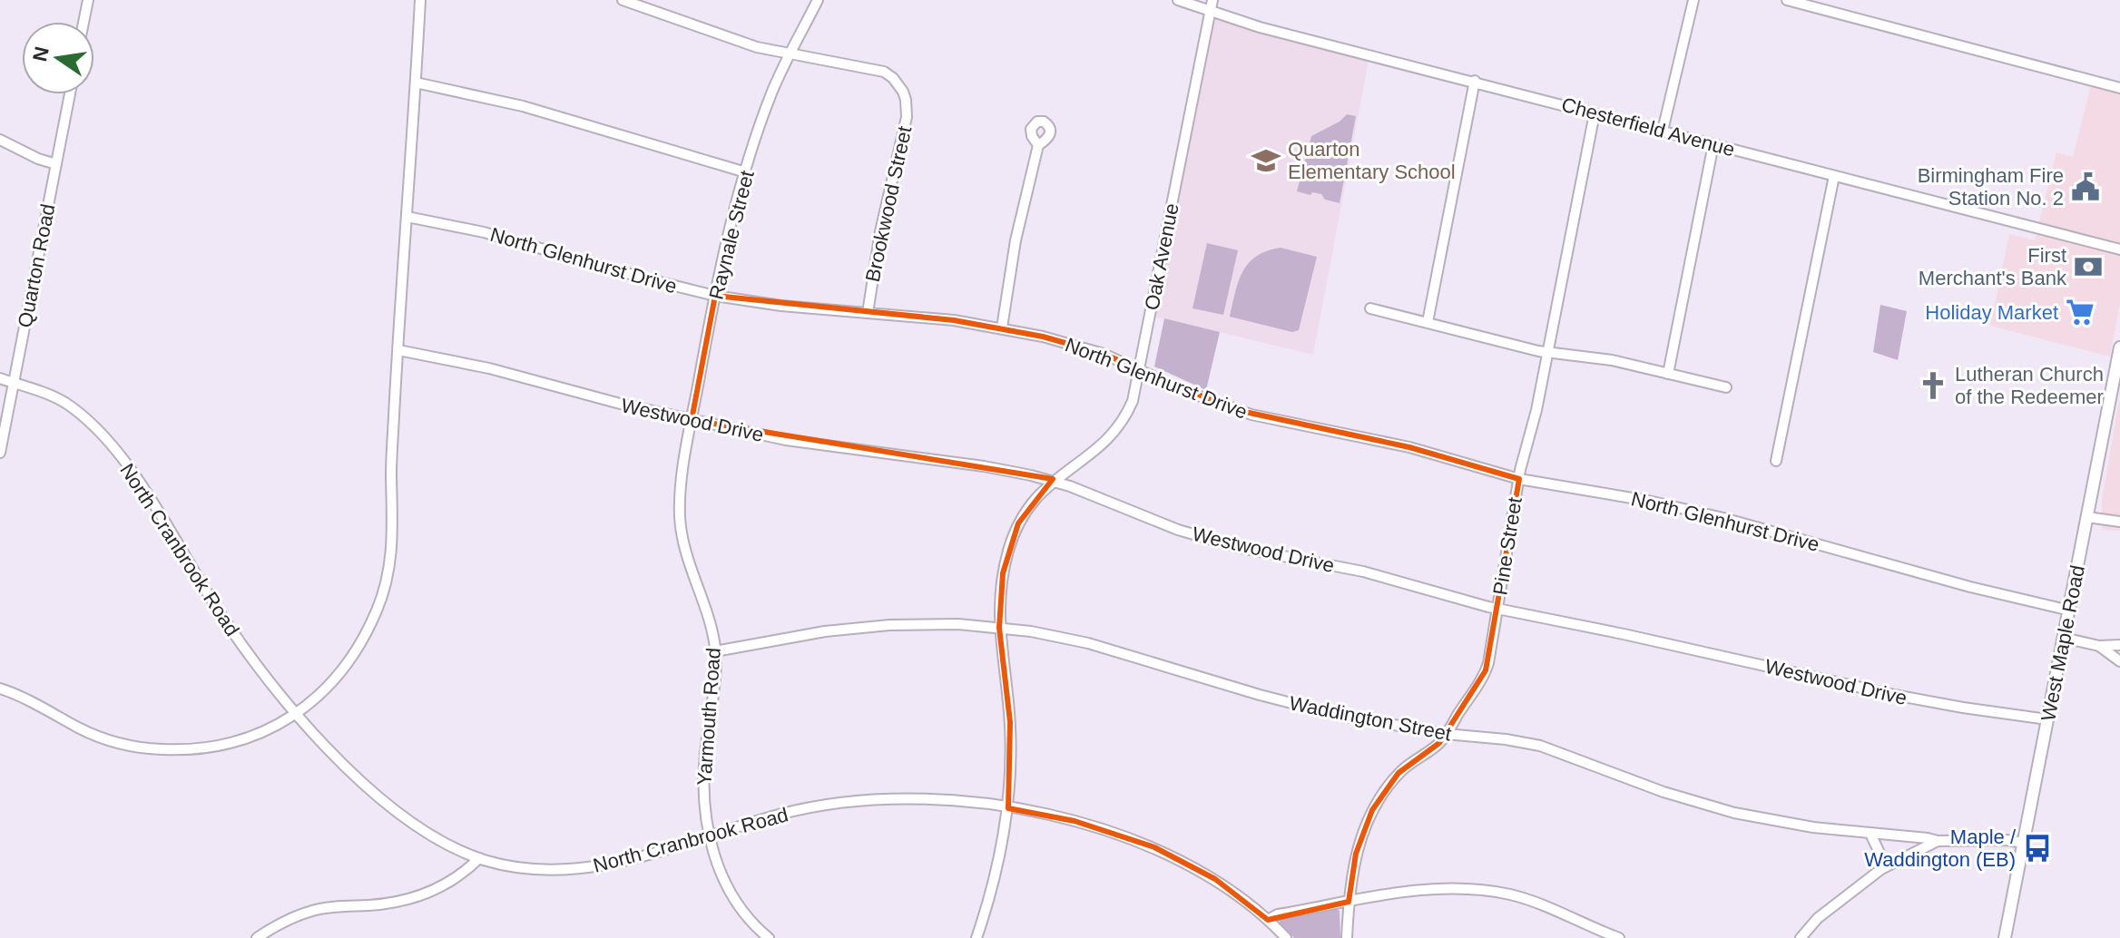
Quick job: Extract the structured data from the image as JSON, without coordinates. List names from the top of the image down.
{
  "streets": {
    "main road": ["West Maple Road"],
    "street": [
      "Chesterfield Avenue",
      "Brookwood Street",
      "Raynale Street",
      "Oak Avenue",
      "North Glenhurst Drive",
      "Quarton Road",
      "Westwood Drive",
      "Pine Street",
      "North Cranbrook Road",
      "Yarmouth Road",
      "Waddington Street"
    ]
  },
  "crossings": [
    ["Chesterfield Avenue", "Oak Avenue"],
    ["Chesterfield Avenue", "Pine Street"],
    ["Brookwood Street", "Raynale Street"],
    ["Brookwood Street", "North Glenhurst Drive"],
    ["Raynale Street", "North Glenhurst Drive"],
    ["Raynale Street", "Westwood Drive"],
    ["Raynale Street", "Yarmouth Road"],
    ["Oak Avenue", "North Glenhurst Drive"],
    ["Oak Avenue", "Westwood Drive"],
    ["Oak Avenue", "North Cranbrook Road"],
    ["Oak Avenue", "Waddington Street"],
    ["North Glenhurst Drive", "Pine Street"],
    ["North Glenhurst Drive", "West Maple Road"],
    ["Quarton Road", "North Cranbrook Road"],
    ["Westwood Drive", "Pine Street"],
    ["Westwood Drive", "West Maple Road"],
    ["Pine Street", "Waddington Street"],
    ["North Cranbrook Road", "Yarmouth Road"],
    ["West Maple Road", "Waddington Street"],
    ["Yarmouth Road", "Waddington Street"]
  ],
  "places": {
    "school or university": ["Quarton Elementary School"],
    "public building": ["Birmingham Fire Station No. 2"],
    "bank": ["First Merchant's Bank"],
    "supermarket": ["Holiday Market"],
    "church": ["Lutheran Church of the Redeemer"],
    "bus stop": ["Maple / Waddington (EB)"]
  },
  "north": "left"
}
